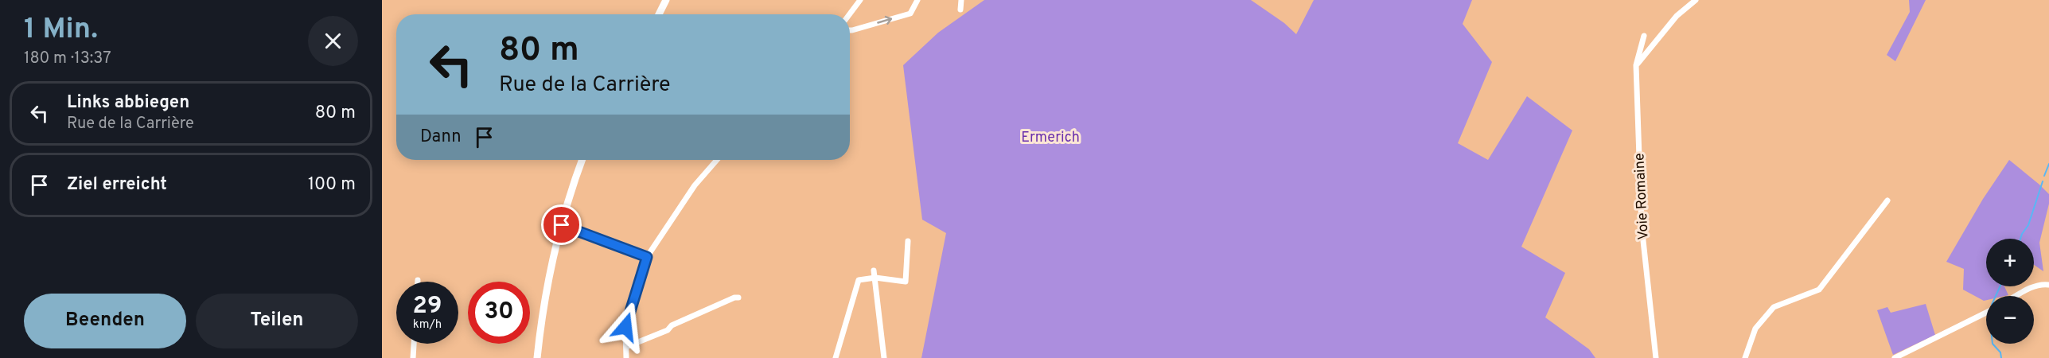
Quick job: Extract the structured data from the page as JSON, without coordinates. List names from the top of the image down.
{
  "streets": {
    "street": ["Voie Romaine"]
  },
  "parks": ["Ermerich"],
  "page": {
    "heading": ["1 Min.", "180 m · 13:37"],
    "turn": ["80 m", "Rue de la Carrière"],
    "list": [
      {
        "name": "Links abbiegen",
        "note": "Rue de la Carrière",
        "value": "80 m"
      },
      {
        "name": "Ziel erreicht",
        "value": "100 m"
      }
    ],
    "then": "Dann",
    "map_buttons": ["+", "−"],
    "speed": "29 km/h",
    "limit": "30",
    "buttons": ["Beenden", "Teilen"]
  }
}
